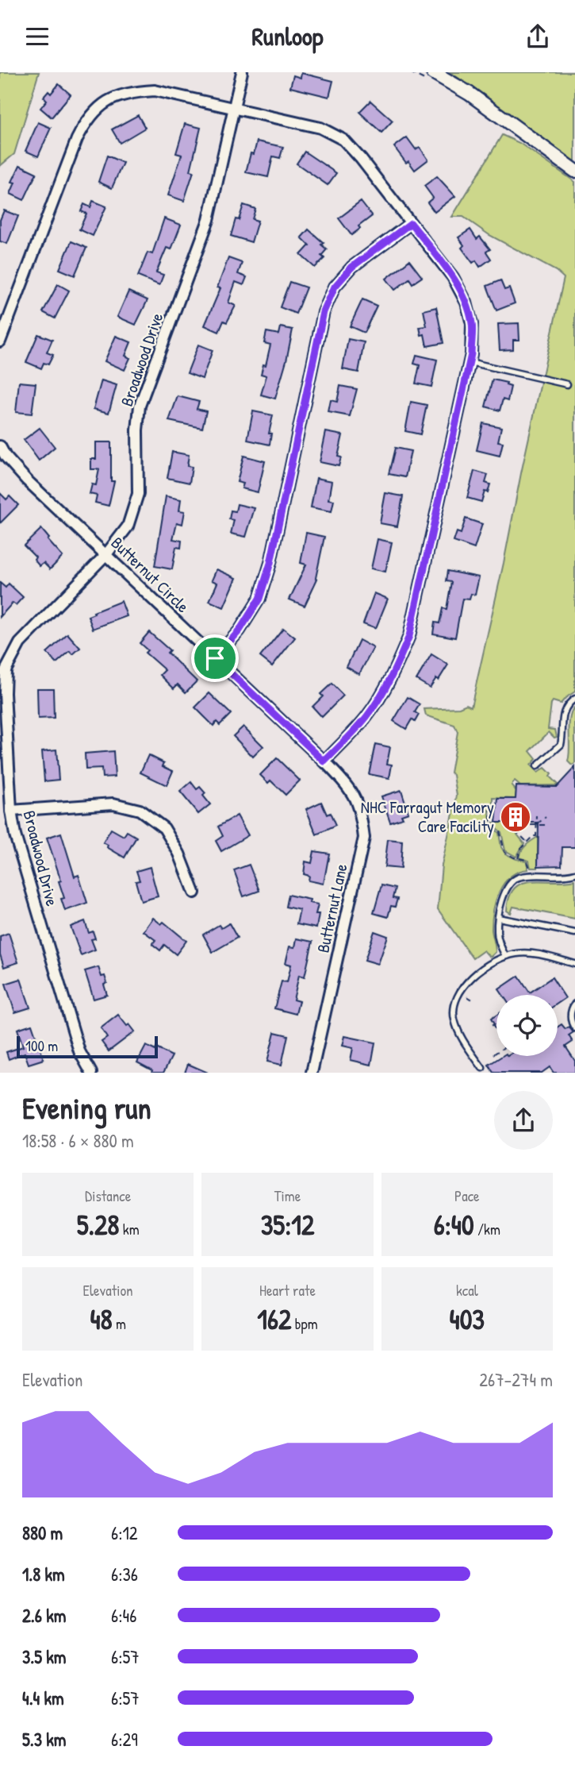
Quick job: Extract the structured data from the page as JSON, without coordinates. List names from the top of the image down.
{
  "streets": {
    "street": ["Broadwood Drive", "Butternut Circle", "Butternut Lane"]
  },
  "crossings": [
    ["Broadwood Drive", "Butternut Circle"],
    ["Butternut Circle", "Butternut Lane"]
  ],
  "places": {
    "building": ["NHC Farragut Memory Care Facility"]
  },
  "scale_bar": "100 m",
  "page": {
    "header": "Runloop",
    "scale": "100 m",
    "heading": ["Evening run", "18:58 · 6 × 880 m"],
    "stats": [
      ["Distance", "5.28 km"],
      ["Time", "35:12"],
      ["Pace", "6:40 /km"],
      ["Elevation", "48 m"],
      ["Heart rate", "162 bpm"],
      ["kcal", "403"]
    ],
    "chart": ["Elevation", "267–274 m"],
    "list": [
      {
        "name": "880 m",
        "note": "6:12"
      },
      {
        "name": "1.8 km",
        "note": "6:36"
      },
      {
        "name": "2.6 km",
        "note": "6:46"
      },
      {
        "name": "3.5 km",
        "note": "6:57"
      },
      {
        "name": "4.4 km",
        "note": "6:57"
      },
      {
        "name": "5.3 km",
        "note": "6:29"
      }
    ]
  }
}
